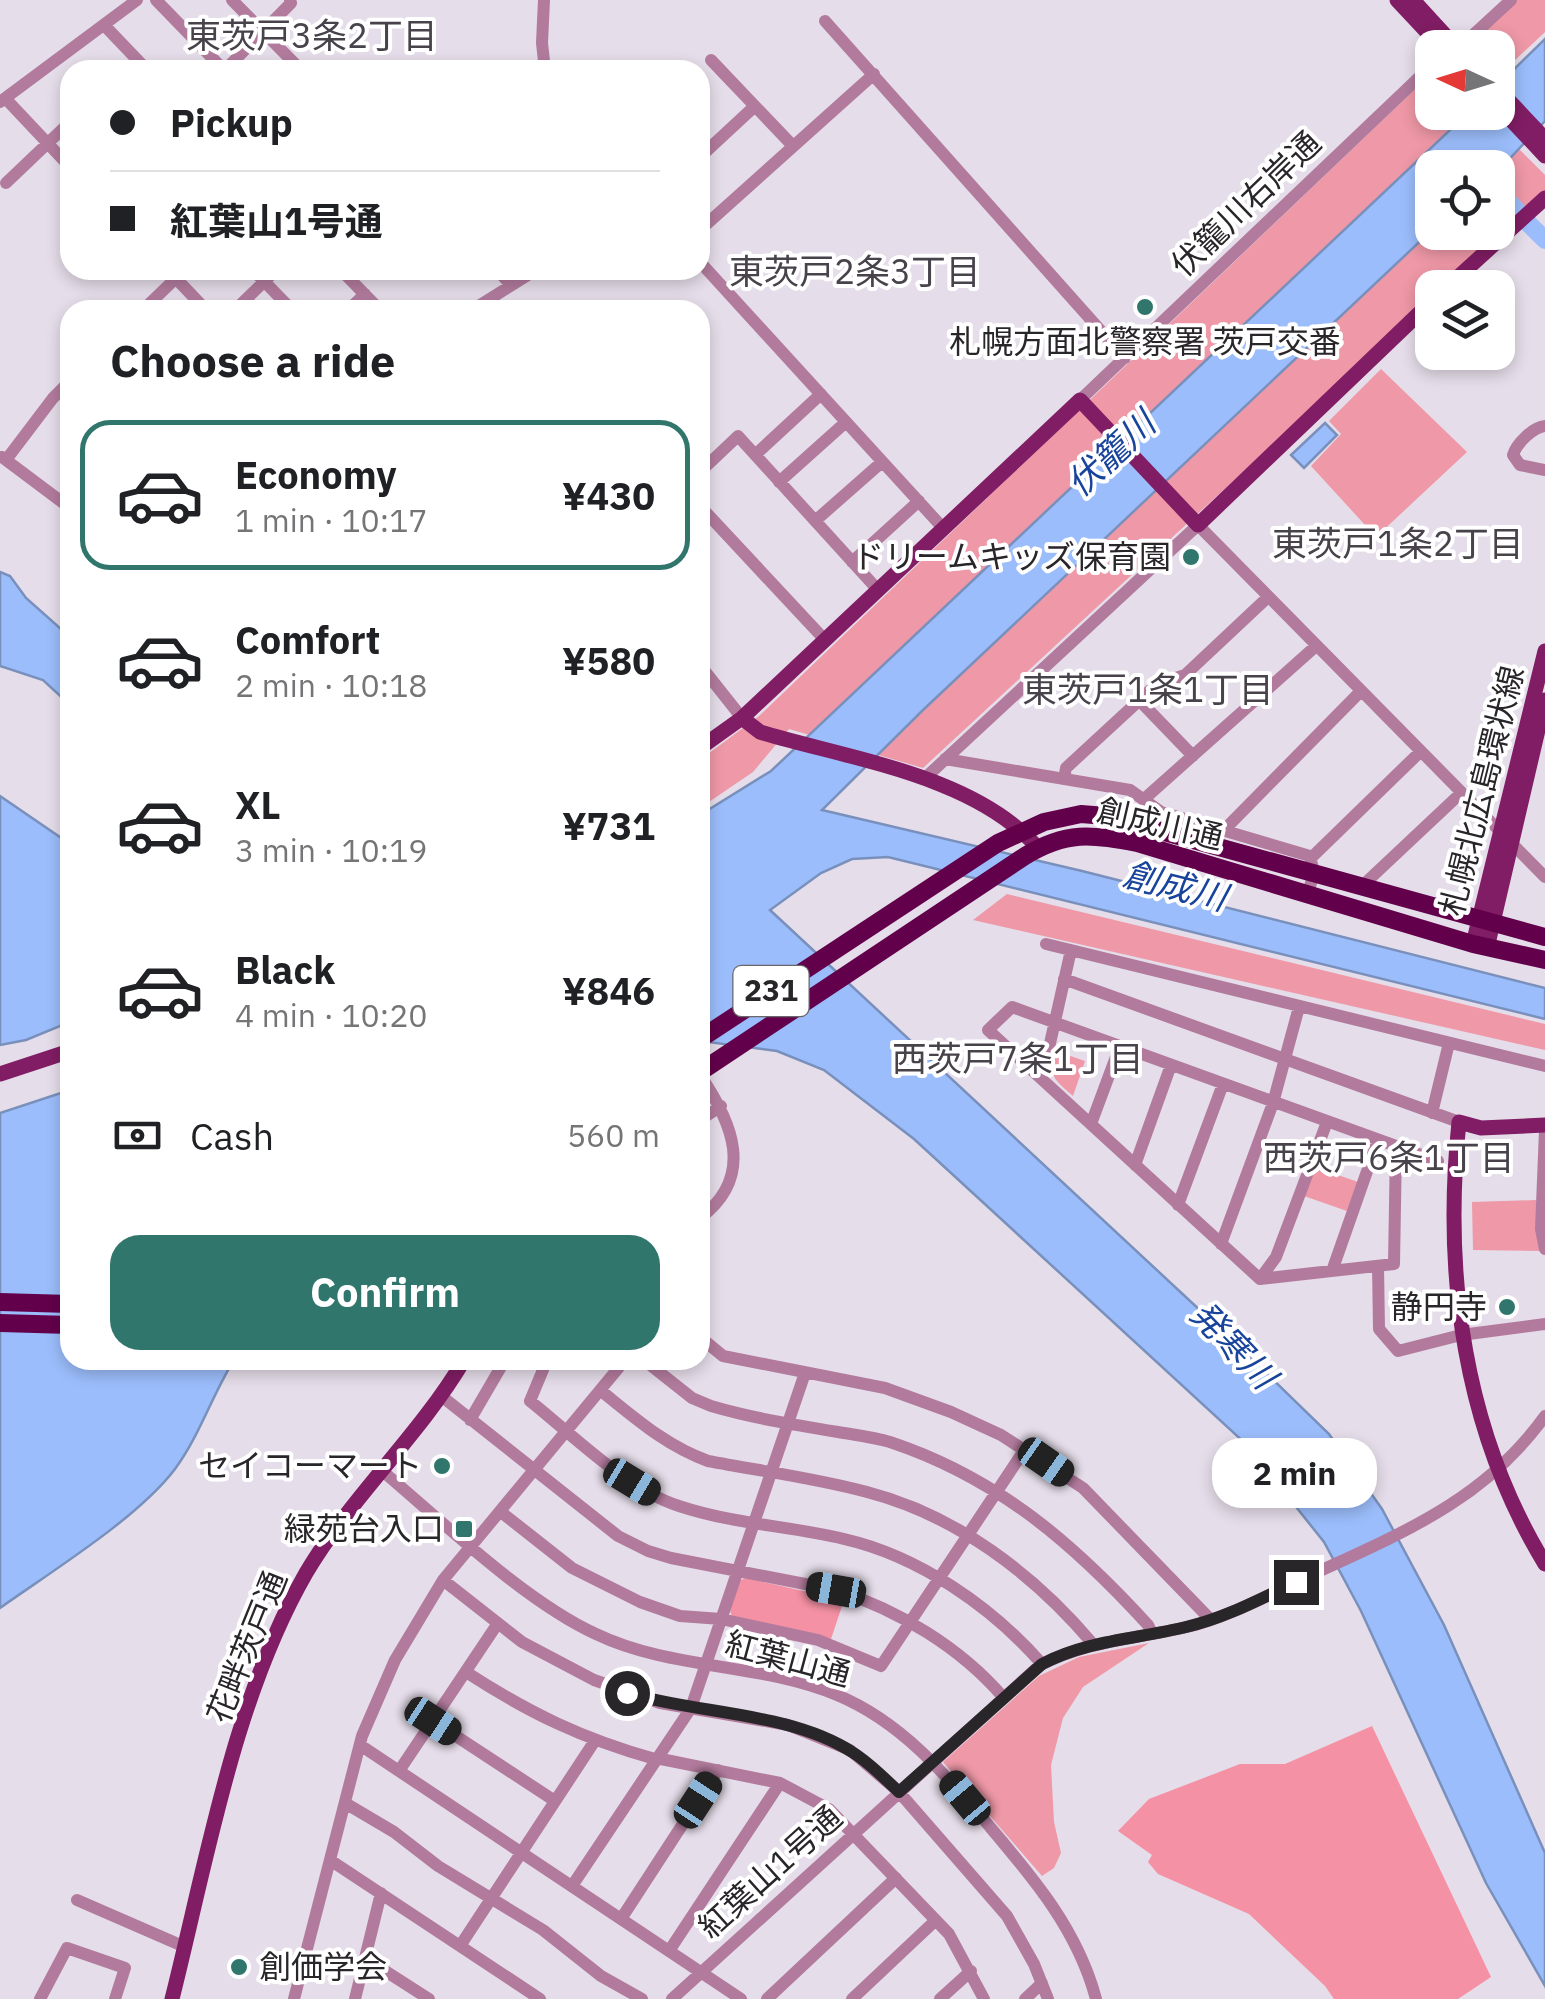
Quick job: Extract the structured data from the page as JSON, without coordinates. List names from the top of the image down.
{
  "streets": {
    "highway": ["創成川通", "231"],
    "main road": ["伏籠川右岸通", "札幌北広島環状線", "花畔茨戸通"],
    "street": ["紅葉山通", "紅葉山1号通"]
  },
  "crossings": [
    ["札幌北広島環状線", "創成川通"],
    ["花畔茨戸通", "紅葉山通"],
    ["紅葉山通", "紅葉山1号通"]
  ],
  "districts": [
    "東茨戸3条2丁目",
    "東茨戸2条3丁目",
    "東茨戸1条2丁目",
    "東茨戸1条1丁目",
    "西茨戸7条1丁目",
    "西茨戸6条1丁目"
  ],
  "water": ["伏籠川", "創成川", "発寒川"],
  "places": {
    "other": [
      "札幌方面北警察署 茨戸交番",
      "ドリームキッズ保育園",
      "静円寺",
      "セイコーマート",
      "創価学会"
    ],
    "transit": ["緑苑台入口"]
  },
  "north": "left",
  "page": {
    "banner": ["Pickup", "紅葉山1号通"],
    "heading": "Choose a ride",
    "list": [
      {
        "name": "Economy",
        "note": "1 min · 10:17",
        "value": "¥430"
      },
      {
        "name": "Comfort",
        "note": "2 min · 10:18",
        "value": "¥580"
      },
      {
        "name": "XL",
        "note": "3 min · 10:19",
        "value": "¥731"
      },
      {
        "name": "Black",
        "note": "4 min · 10:20",
        "value": "¥846"
      }
    ],
    "pay": ["Cash", "560 m"],
    "buttons": "Confirm",
    "bubble": "2 min"
  }
}
